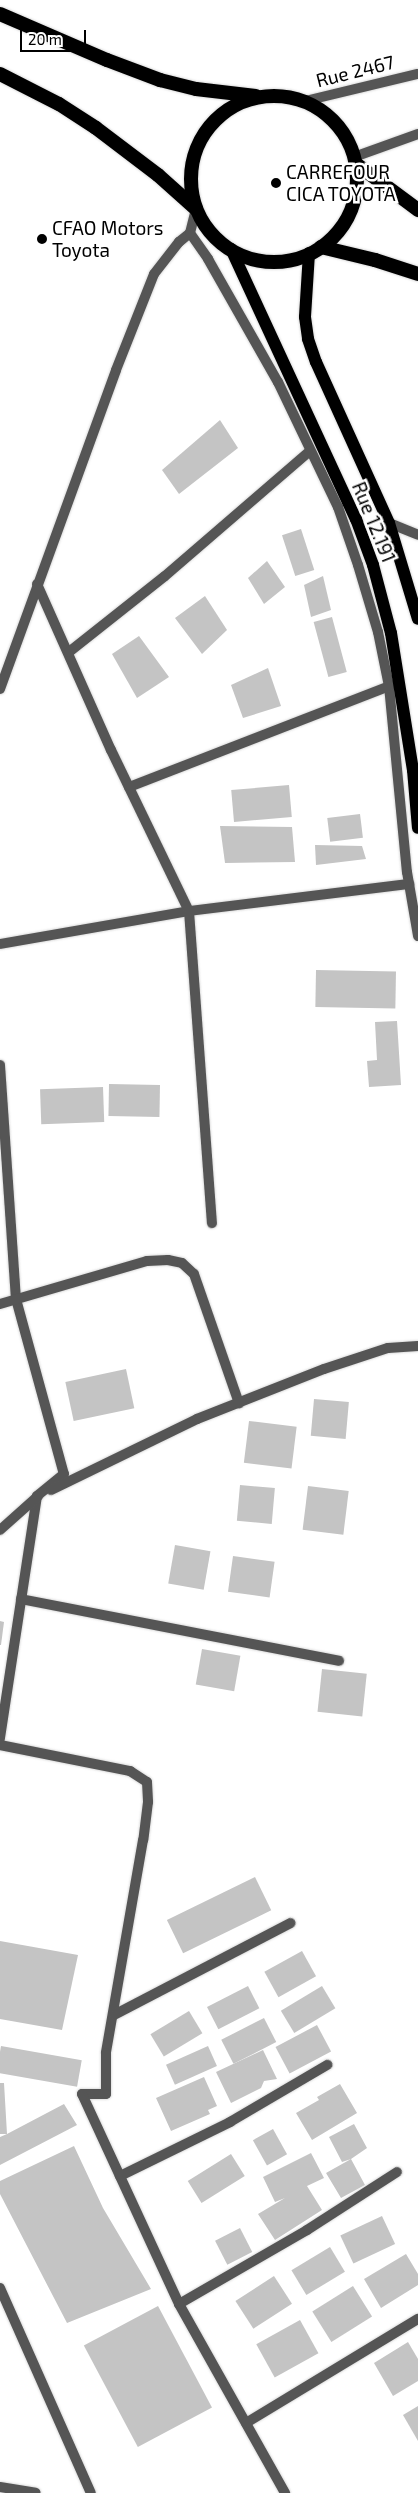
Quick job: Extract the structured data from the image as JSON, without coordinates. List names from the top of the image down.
{
  "streets": {
    "main road": ["Rue 12.191"],
    "street": ["Rue 2467"]
  },
  "crossings": [
    ["Rue 2467", "Rue 12.191"]
  ],
  "places": ["CARREFOUR CICA TOYOTA", "CFAO Motors Toyota"],
  "scale_bar": "20 m"
}
